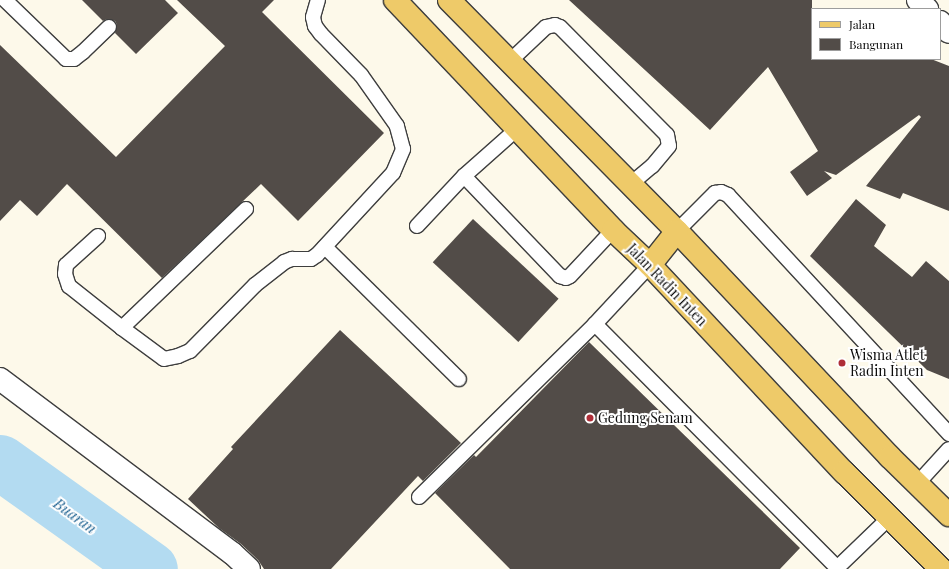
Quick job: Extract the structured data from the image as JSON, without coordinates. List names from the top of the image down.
{
  "streets": {
    "main road": ["Jalan Radin Inten"]
  },
  "water": ["Buaran"],
  "places": ["Wisma Atlet Radin Inten", "Gedung Senam"],
  "legend": ["Jalan", "Bangunan"]
}
